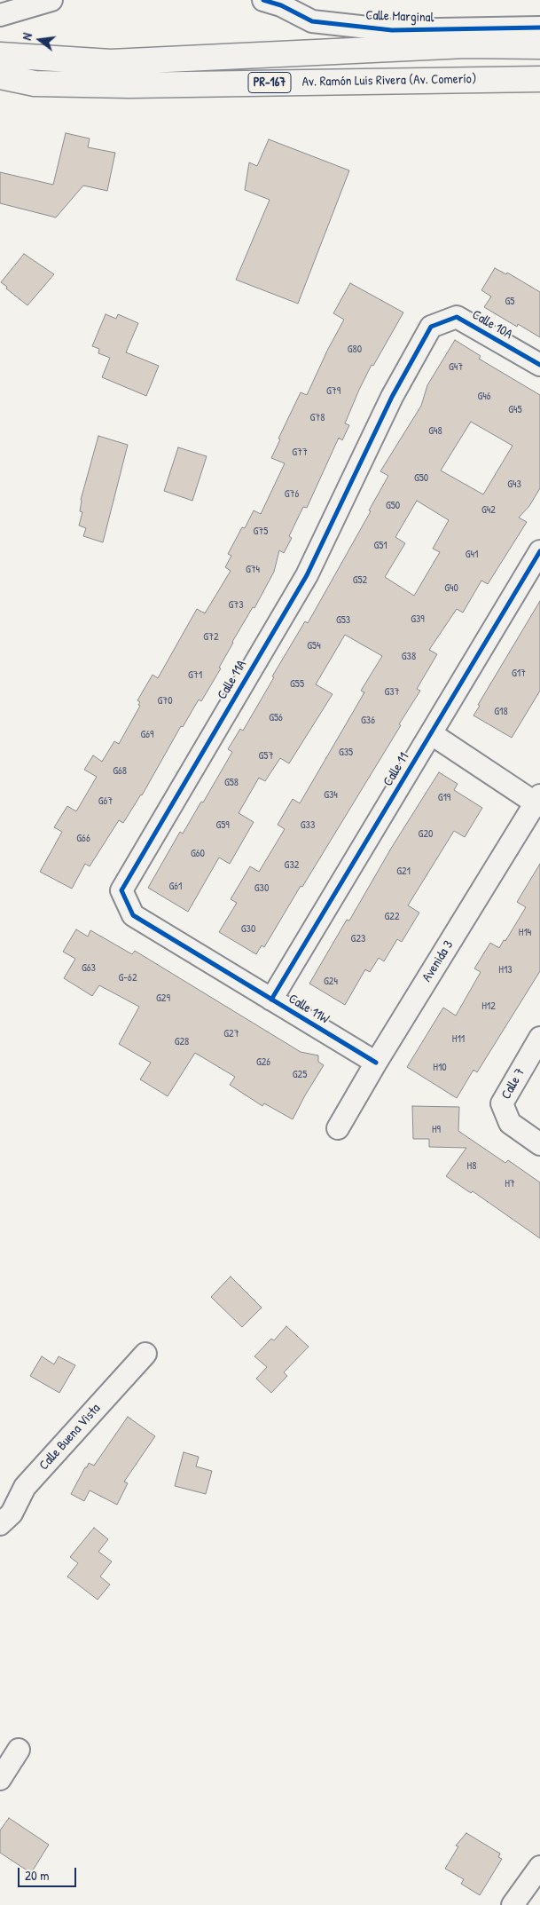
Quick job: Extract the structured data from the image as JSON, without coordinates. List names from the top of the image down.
{
  "streets": {
    "highway": ["Av. Ramón Luis Rivera (Av. Comerío)", "PR-167"],
    "street": [
      "Calle Marginal",
      "Calle 10A",
      "Calle 11A",
      "Calle 11",
      "Avenida 3",
      "Calle 11W",
      "Calle 7",
      "Calle Buena Vista"
    ]
  },
  "crossings": [
    ["Calle 10A", "Calle 11A"],
    ["Calle 11A", "Calle 11W"],
    ["Calle 11", "Calle 11W"],
    ["Avenida 3", "Calle 11W"]
  ],
  "house_numbers": [
    "G5",
    "G80",
    "G47",
    "G79",
    "G46",
    "G45",
    "G78",
    "G48",
    "G77",
    "G50",
    "G43",
    "G76",
    "G50",
    "G42",
    "G75",
    "G51",
    "G41",
    "G74",
    "G52",
    "G40",
    "G73",
    "G39",
    "G53",
    "G72",
    "G54",
    "G38",
    "G17",
    "G71",
    "G55",
    "G37",
    "G70",
    "G18",
    "G56",
    "G36",
    "G69",
    "G35",
    "G57",
    "G68",
    "G58",
    "G34",
    "G19",
    "G67",
    "G59",
    "G33",
    "G20",
    "G66",
    "G60",
    "G32",
    "G21",
    "G61",
    "G30",
    "G22",
    "G30",
    "H14",
    "G23",
    "G63",
    "H13",
    "G-62",
    "G24",
    "G29",
    "H12",
    "G27",
    "H11",
    "G28",
    "G26",
    "H10",
    "G25",
    "H9",
    "H8",
    "H7"
  ],
  "scale_bar": "20 m",
  "north": "left"
}
